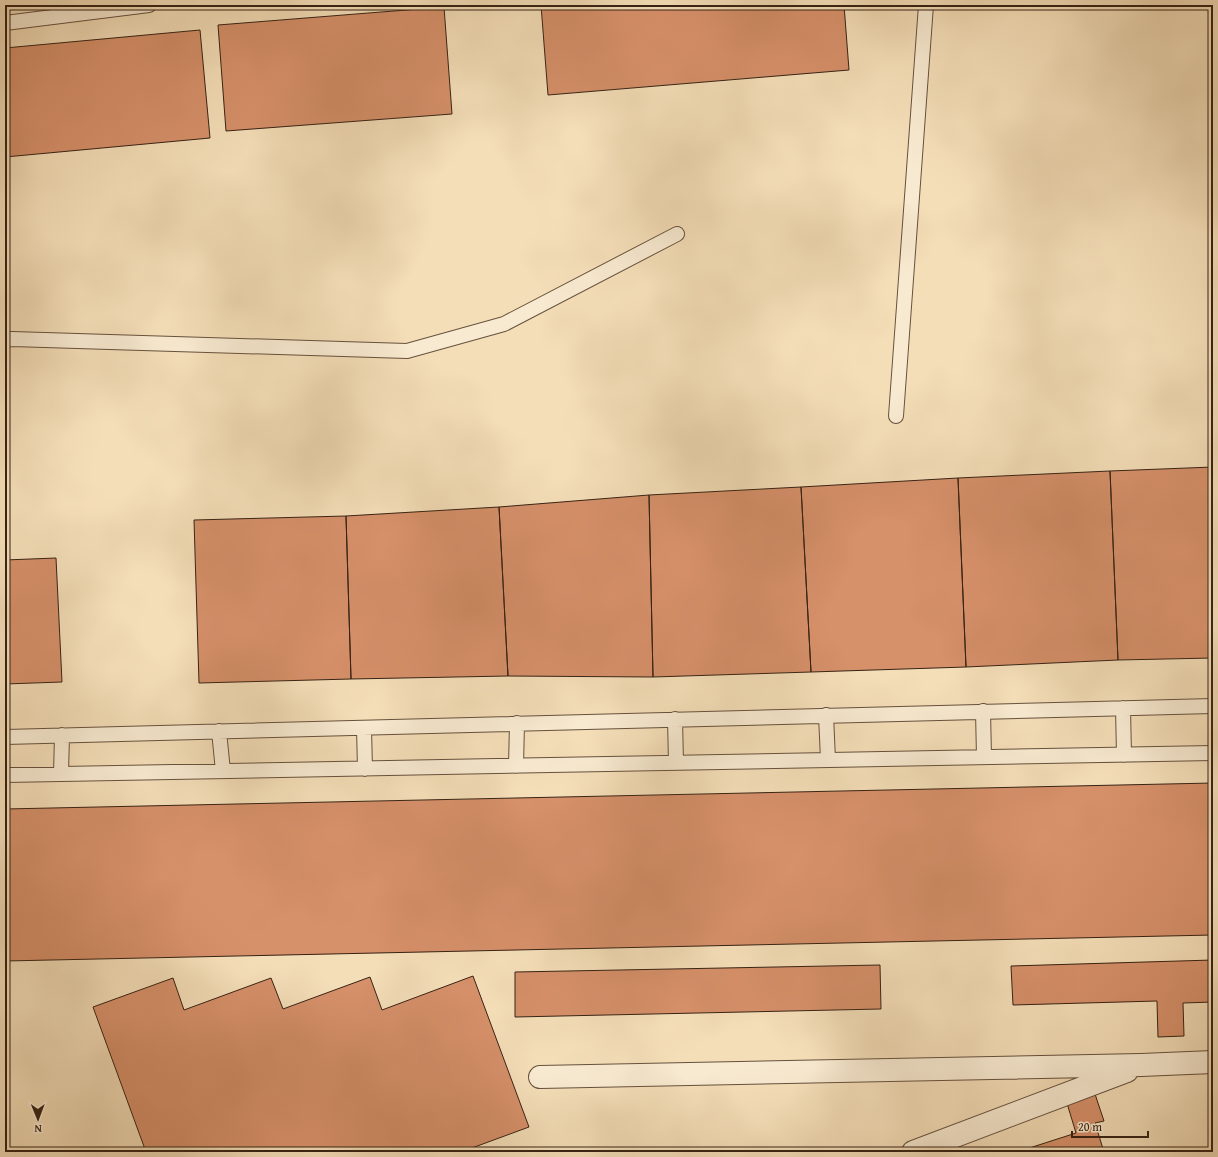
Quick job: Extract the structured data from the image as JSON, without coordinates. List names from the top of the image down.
{
  "scale_bar": "20 m",
  "north": "bottom"
}
